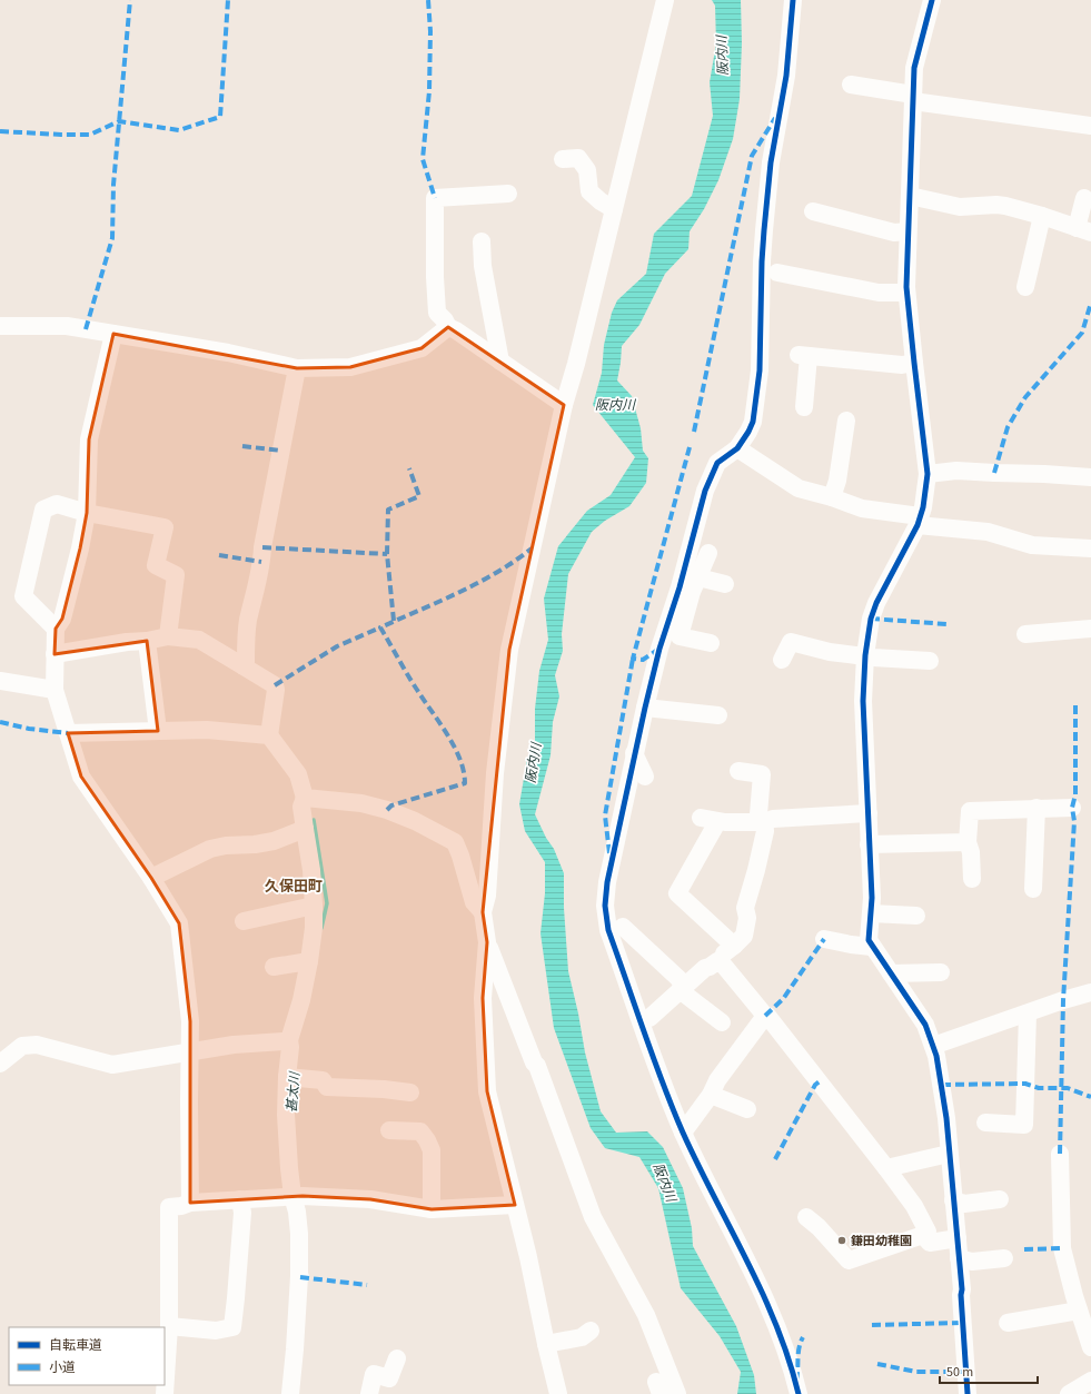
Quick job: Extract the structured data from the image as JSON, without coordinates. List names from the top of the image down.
{
  "districts": ["久保田町"],
  "water": ["阪内川", "甚太川"],
  "places": ["鎌田幼稚園"],
  "legend": ["自転車道", "小道"],
  "scale_bar": "50 m"
}
